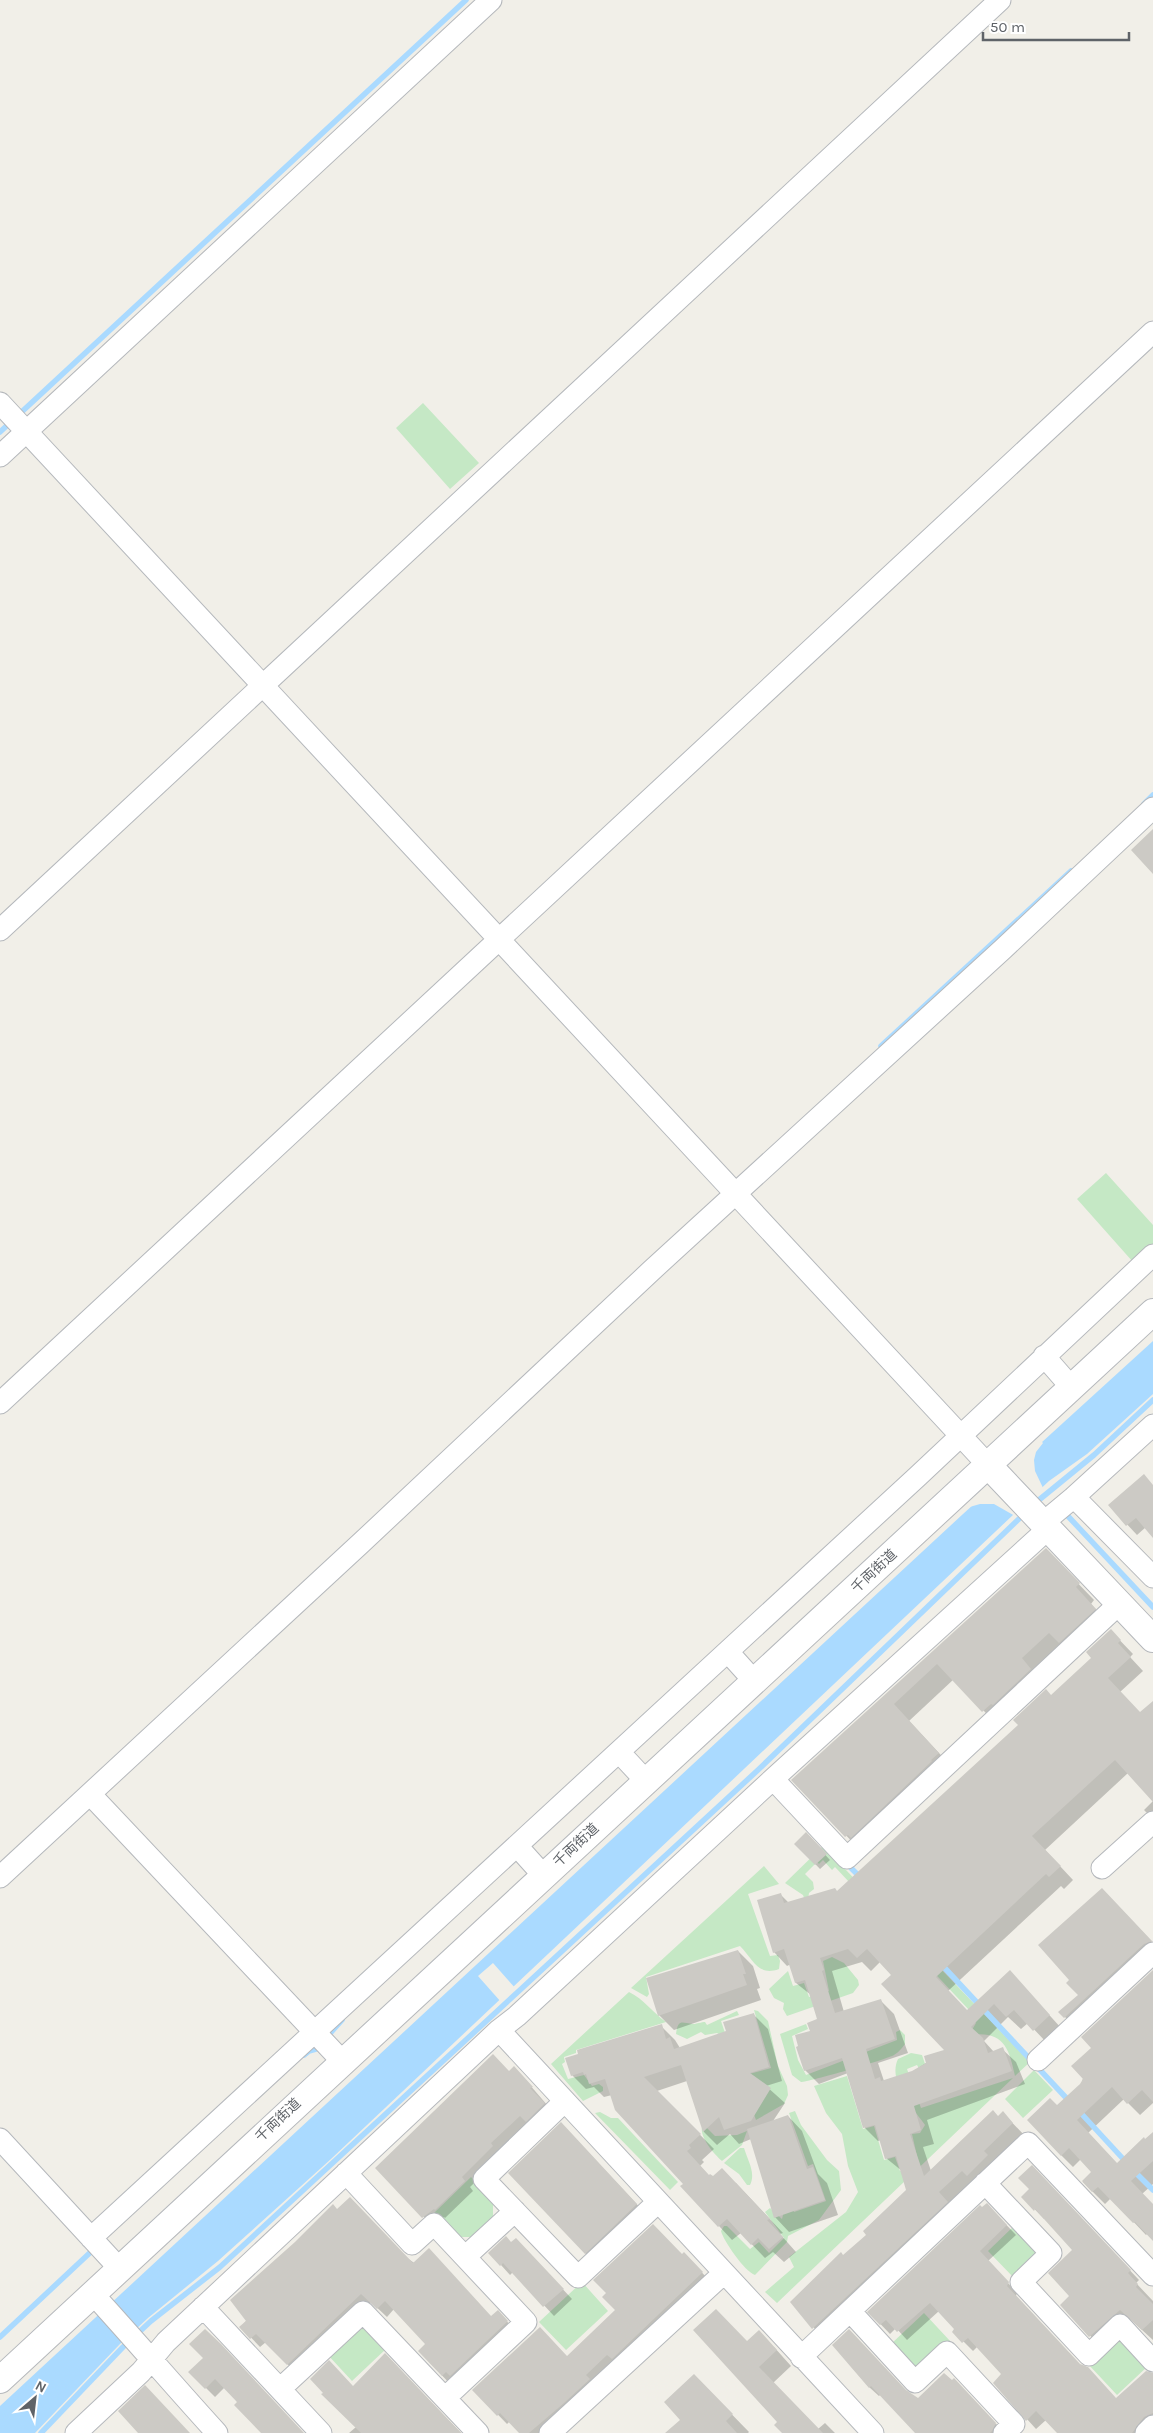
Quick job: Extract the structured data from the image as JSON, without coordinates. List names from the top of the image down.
{
  "streets": {
    "street": ["千両街道"]
  },
  "scale_bar": "50 m",
  "north": "top right"
}
